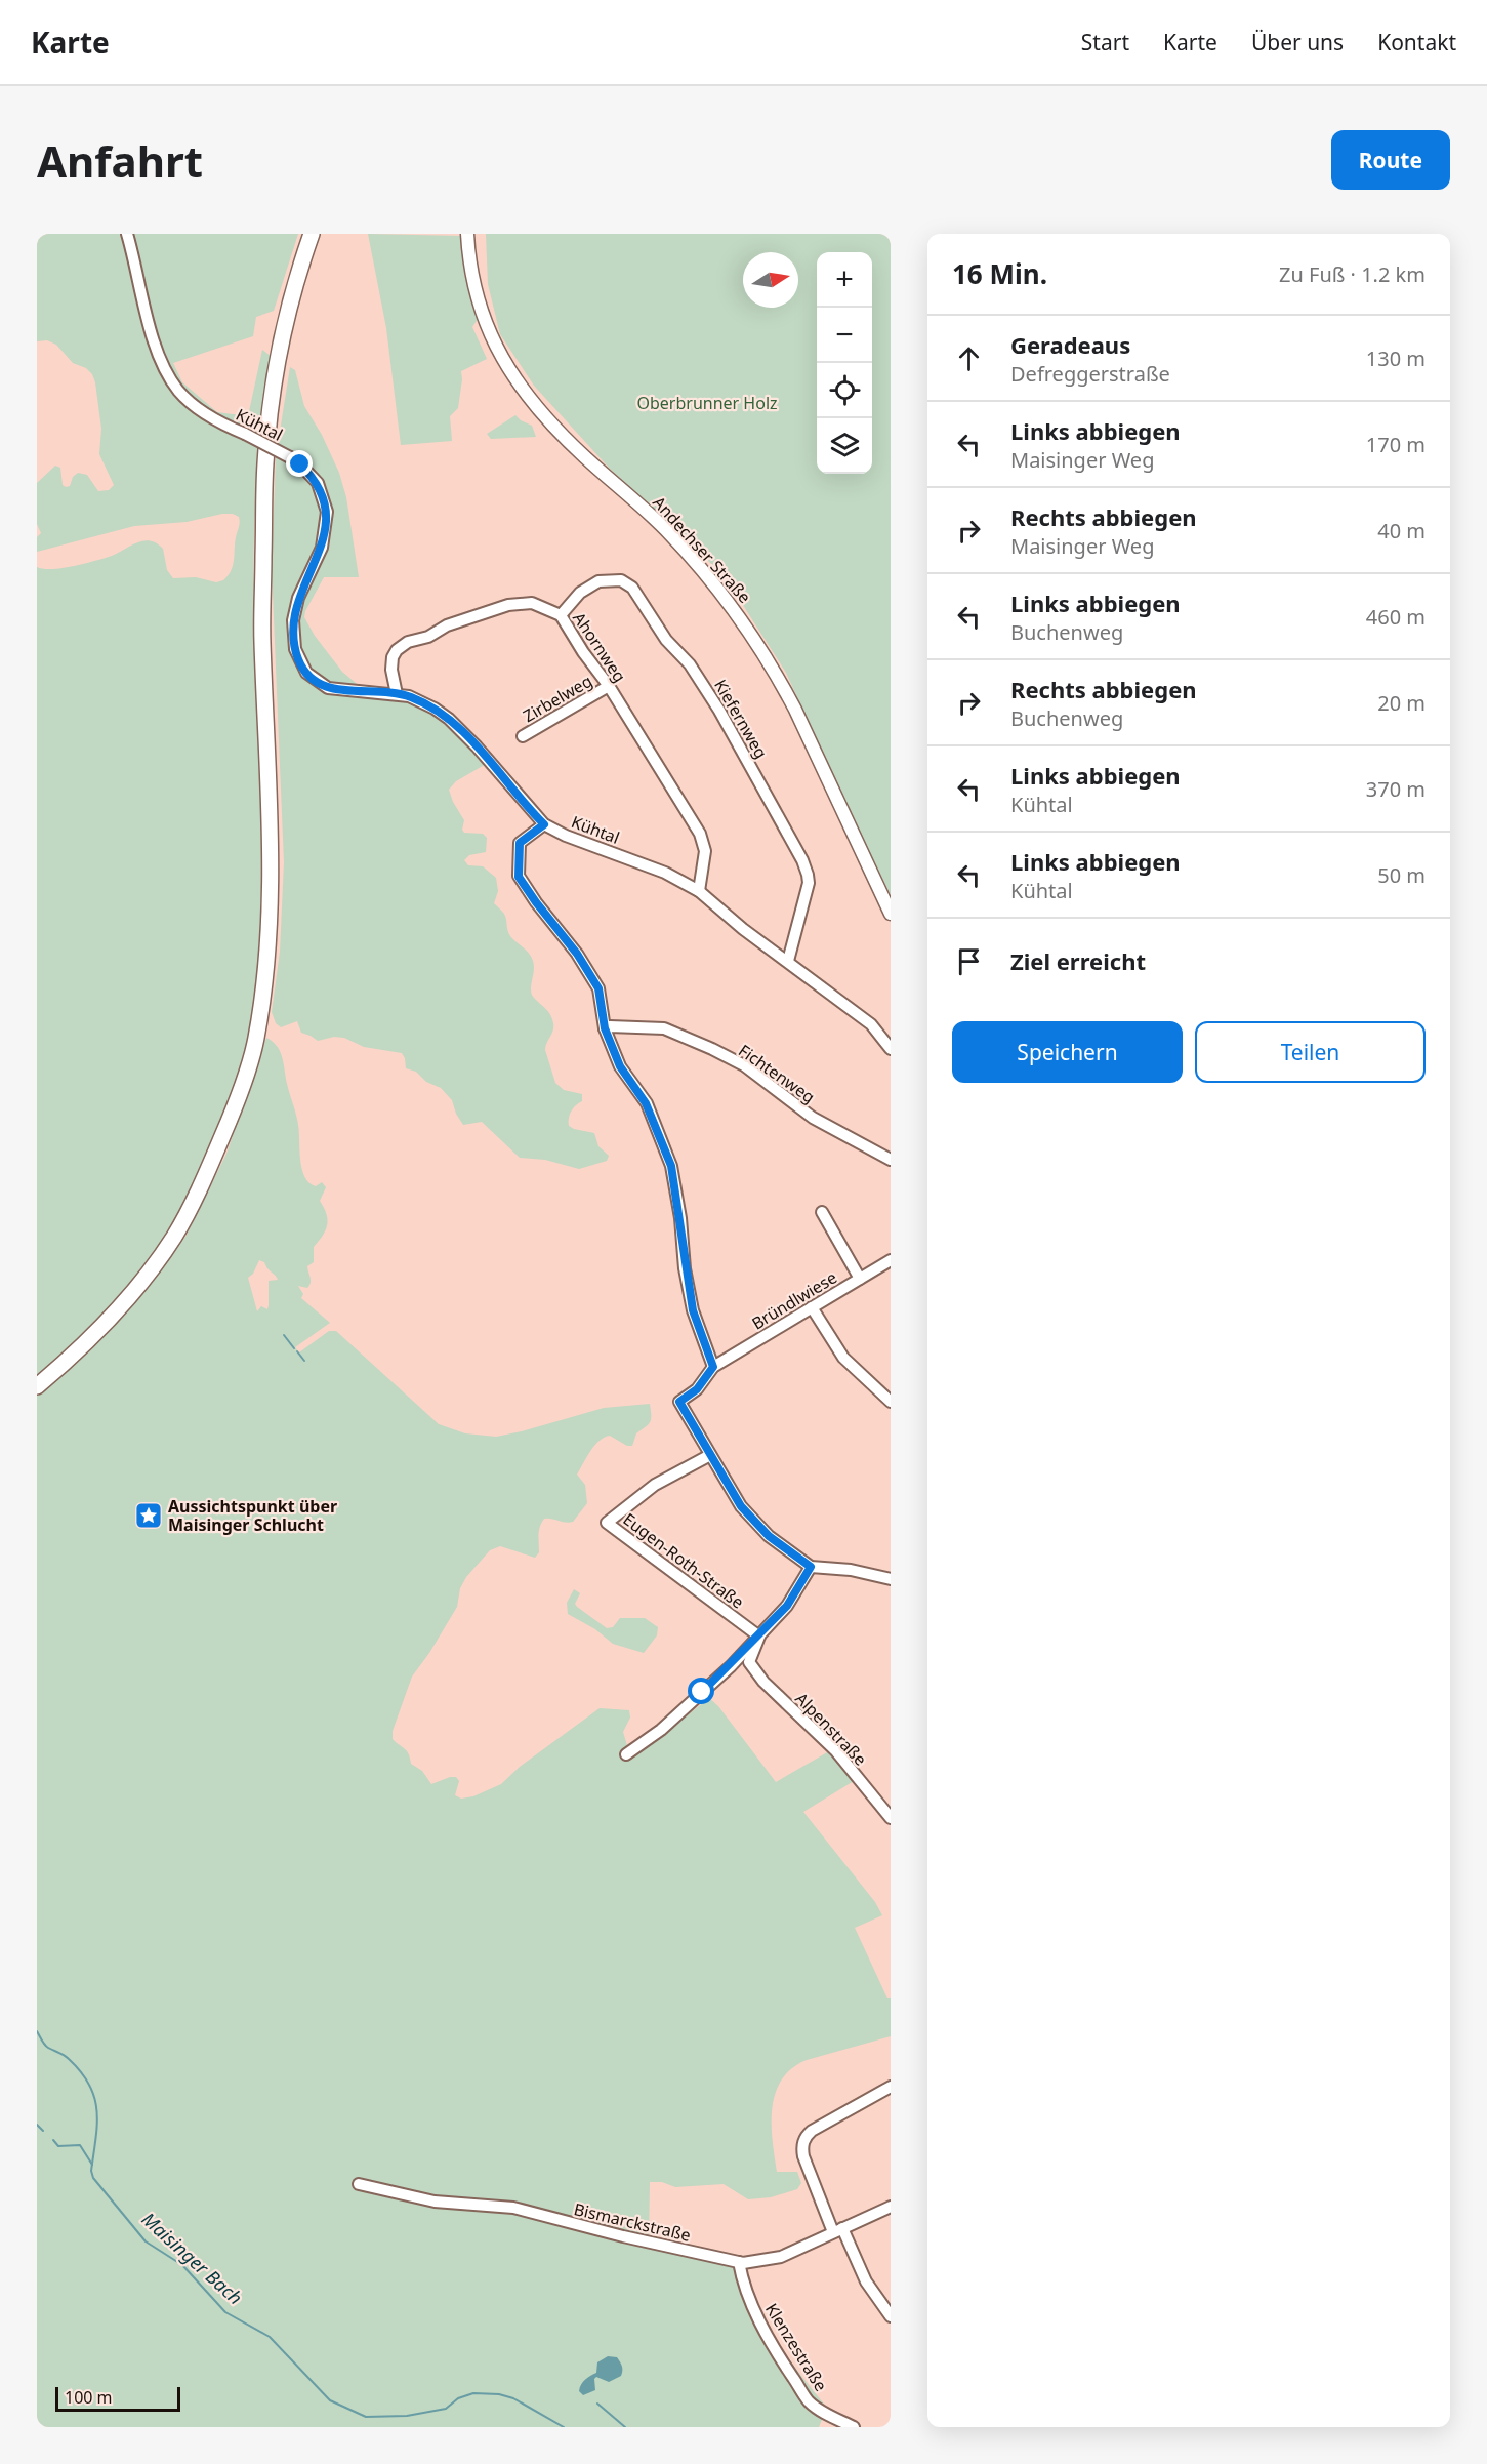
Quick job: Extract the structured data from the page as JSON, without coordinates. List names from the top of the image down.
{
  "streets": {
    "street": [
      "Kühtal",
      "Andechser Straße",
      "Ahornweg",
      "Zirbelweg",
      "Kiefernweg",
      "Fichtenweg",
      "Bründlwiese",
      "Eugen-Roth-Straße",
      "Alpenstraße",
      "Bismarckstraße",
      "Klenzestraße"
    ]
  },
  "crossings": [
    ["Kühtal", "Ahornweg"],
    ["Kühtal", "Kiefernweg"],
    ["Ahornweg", "Zirbelweg"],
    ["Ahornweg", "Kiefernweg"],
    ["Eugen-Roth-Straße", "Alpenstraße"],
    ["Bismarckstraße", "Klenzestraße"]
  ],
  "water": ["Maisinger Bach"],
  "parks": ["Oberbrunner Holz"],
  "places": {
    "place": ["Aussichtspunkt über Maisinger Schlucht"]
  },
  "scale_bar": "100 m",
  "north": "right",
  "page": {
    "header": "Karte",
    "nav": [
      "Start",
      "Karte",
      "Über uns",
      "Kontakt"
    ],
    "buttons": [
      "Route",
      ["Speichern", "Teilen"]
    ],
    "title": "Anfahrt",
    "heading": ["16 Min.", "Zu Fuß · 1.2 km"],
    "map_buttons": ["+", "−"],
    "list": [
      ["Geradeaus", "Defreggerstraße", "130 m"],
      ["Links abbiegen", "Maisinger Weg", "170 m"],
      ["Rechts abbiegen", "Maisinger Weg", "40 m"],
      ["Links abbiegen", "Buchenweg", "460 m"],
      ["Rechts abbiegen", "Buchenweg", "20 m"],
      ["Links abbiegen", "Kühtal", "370 m"],
      ["Links abbiegen", "Kühtal", "50 m"],
      "Ziel erreicht"
    ],
    "scale": "100 m"
  }
}
